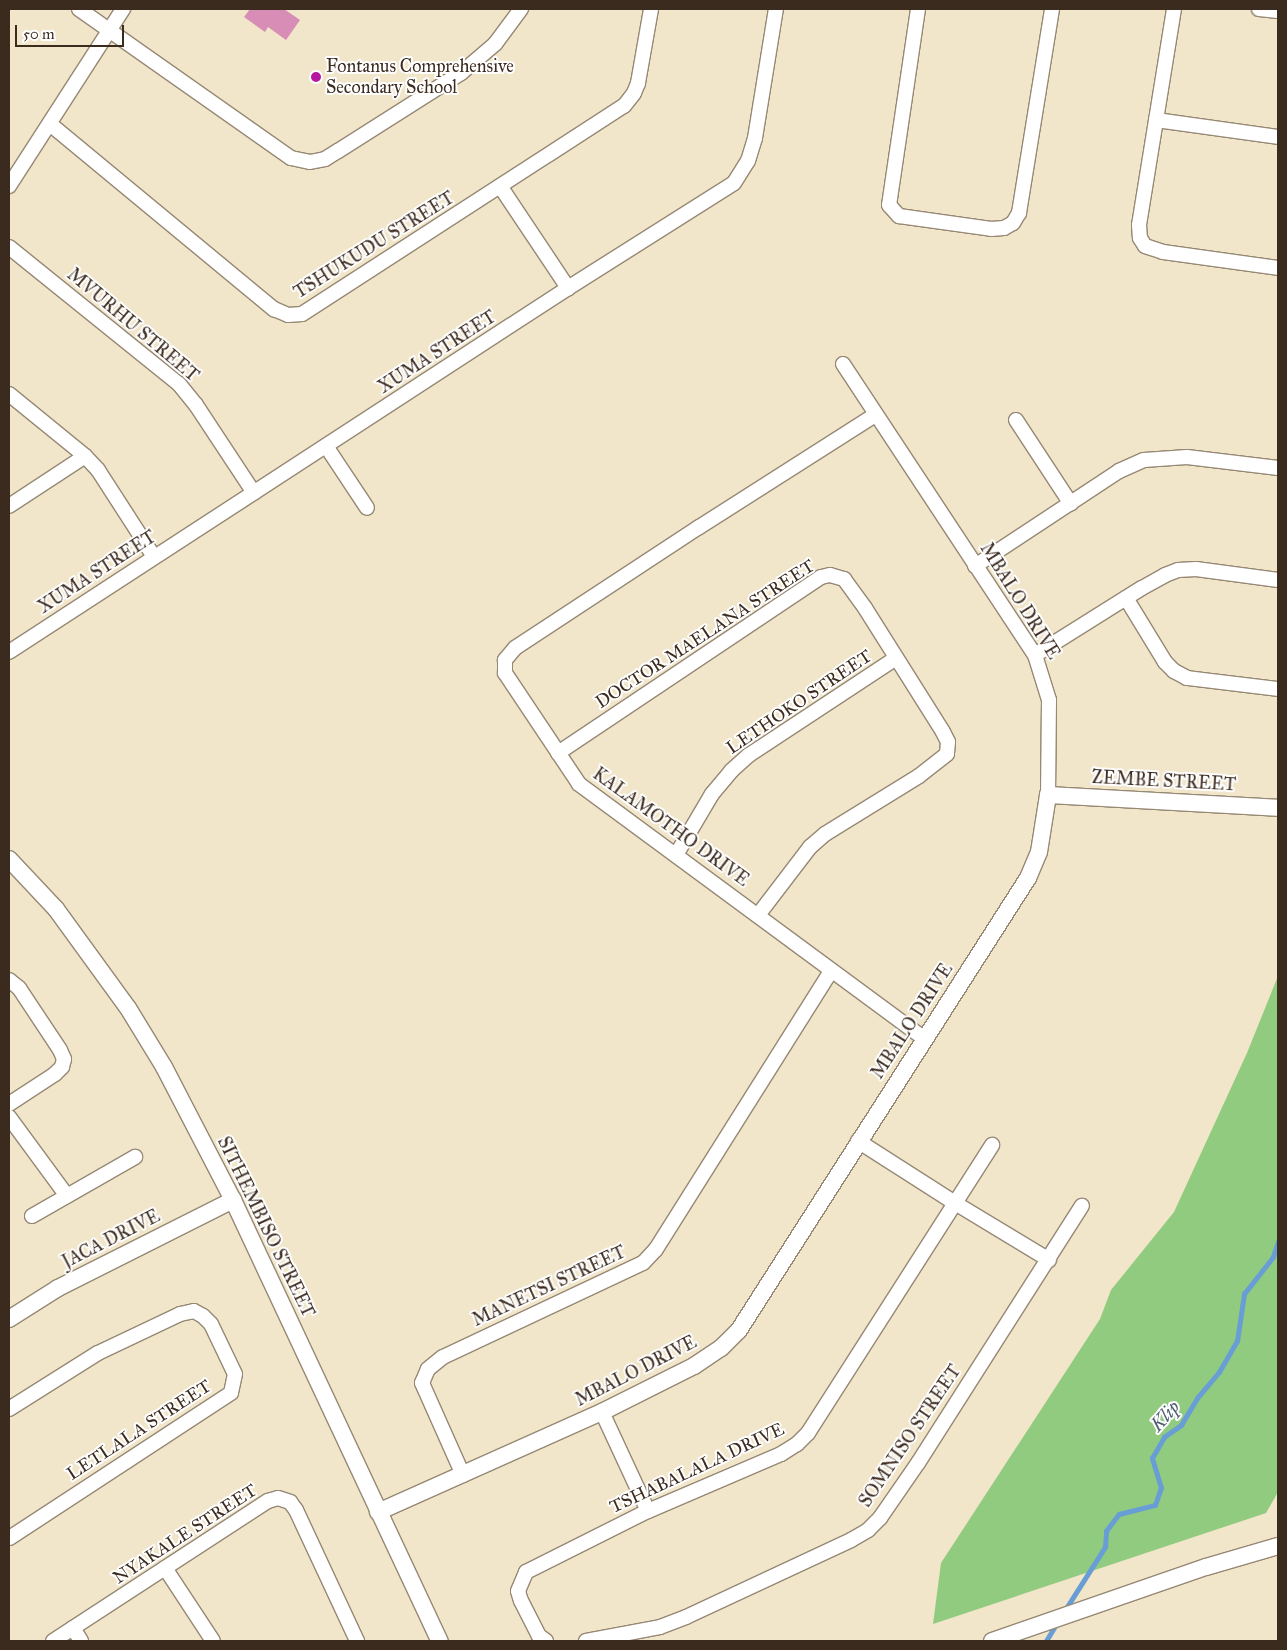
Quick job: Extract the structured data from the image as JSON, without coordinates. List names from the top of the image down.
{
  "streets": {
    "street": [
      "TSHUKUDU STREET",
      "MVURHU STREET",
      "XUMA STREET",
      "MBALO DRIVE",
      "DOCTOR MAELANA STREET",
      "LETHOKO STREET",
      "ZEMBE STREET",
      "KALAMOTHO DRIVE",
      "SITHEMBISO STREET",
      "JACA DRIVE",
      "MANETSI STREET",
      "LETLALA STREET",
      "SOMNISO STREET",
      "TSHABALALA DRIVE",
      "NYAKALE STREET"
    ]
  },
  "crossings": [
    ["MVURHU STREET", "XUMA STREET"],
    ["MBALO DRIVE", "ZEMBE STREET"],
    ["MBALO DRIVE", "KALAMOTHO DRIVE"],
    ["MBALO DRIVE", "SITHEMBISO STREET"],
    ["MBALO DRIVE", "MANETSI STREET"],
    ["DOCTOR MAELANA STREET", "LETHOKO STREET"],
    ["DOCTOR MAELANA STREET", "KALAMOTHO DRIVE"],
    ["LETHOKO STREET", "KALAMOTHO DRIVE"],
    ["KALAMOTHO DRIVE", "MANETSI STREET"],
    ["SITHEMBISO STREET", "JACA DRIVE"]
  ],
  "water": ["Klip"],
  "places": ["Fontanus Comprehensive Secondary School"],
  "scale_bar": "50 m"
}
